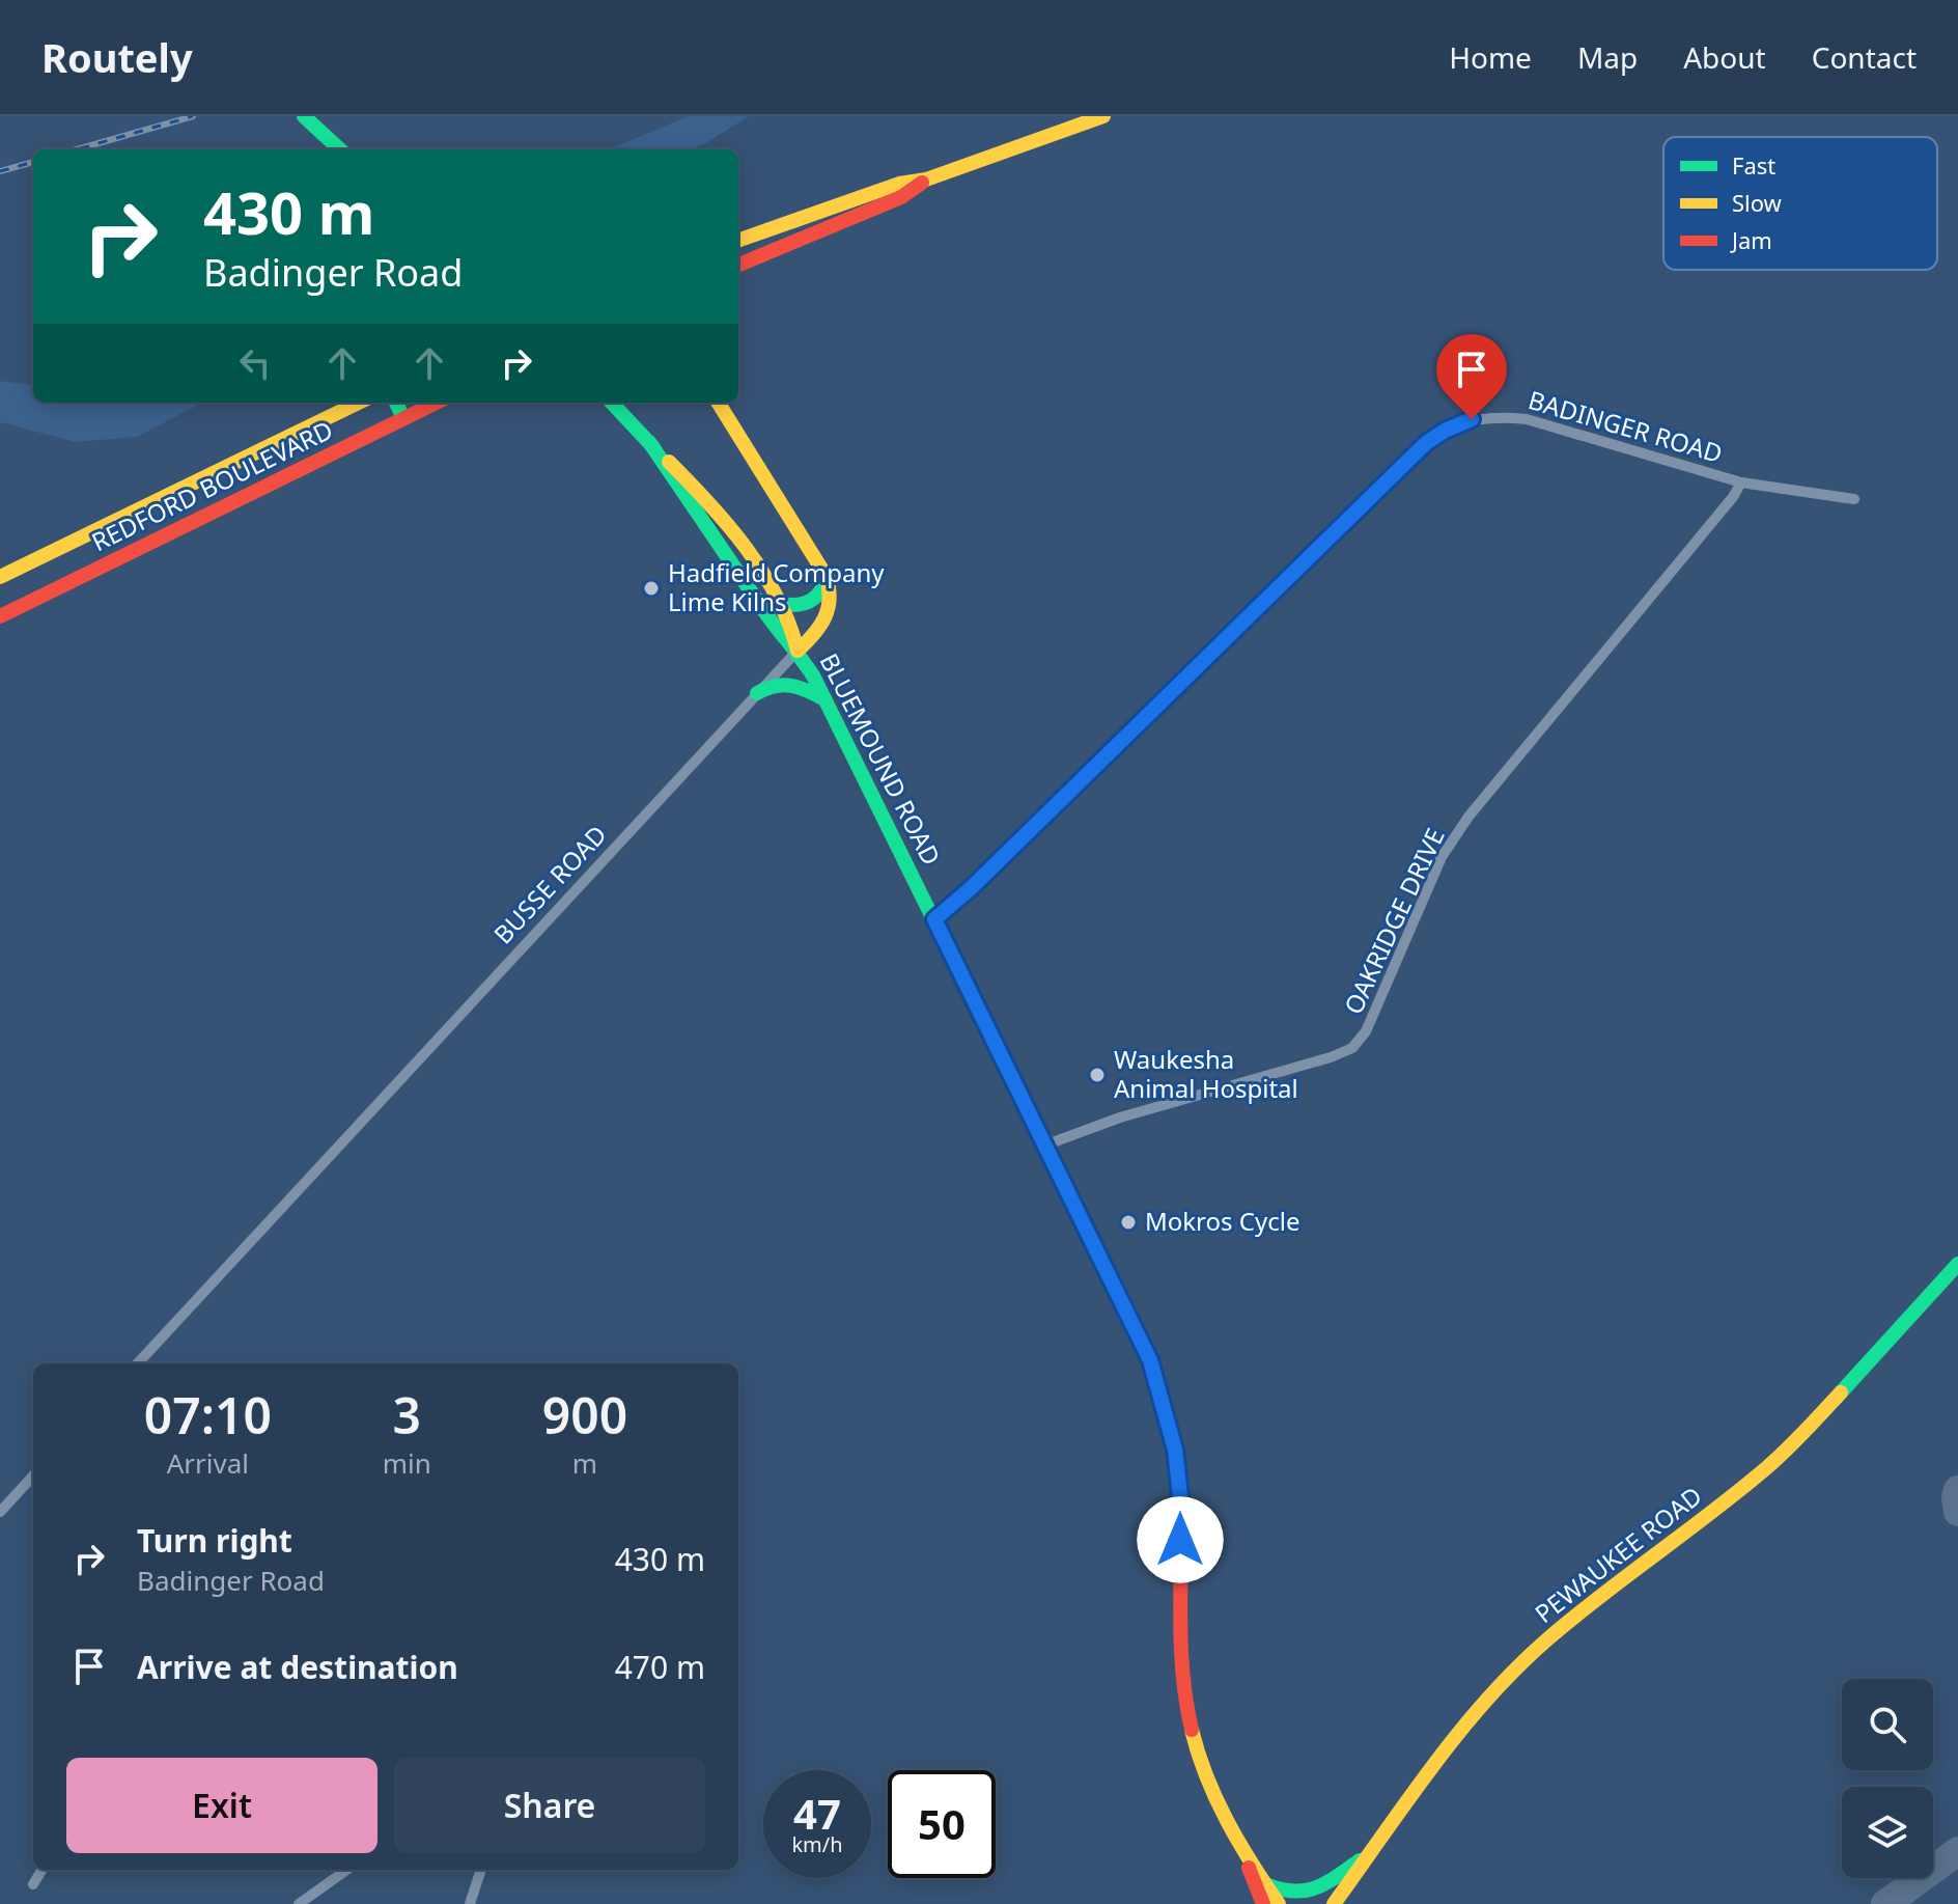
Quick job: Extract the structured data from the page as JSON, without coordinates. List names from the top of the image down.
{
  "streets": {
    "main road": [
      "REDFORD BOULEVARD",
      "BLUEMOUND ROAD",
      "BUSSE ROAD",
      "PEWAUKEE ROAD"
    ],
    "street": ["BADINGER ROAD", "OAKRIDGE DRIVE"]
  },
  "crossings": [
    ["BADINGER ROAD", "BLUEMOUND ROAD"],
    ["BADINGER ROAD", "OAKRIDGE DRIVE"],
    ["BLUEMOUND ROAD", "BUSSE ROAD"],
    ["BLUEMOUND ROAD", "OAKRIDGE DRIVE"]
  ],
  "places": ["Hadfield Company Lime Kilns", "Waukesha Animal Hospital", "Mokros Cycle"],
  "legend": ["Fast", "Slow", "Jam"],
  "page": {
    "header": "Routely",
    "nav": [
      "Home",
      "Map",
      "About",
      "Contact"
    ],
    "turn": ["430 m", "Badinger Road"],
    "eta": [
      "07:10",
      "Arrival",
      "3",
      "min",
      "900",
      "m"
    ],
    "list": [
      {
        "name": "Turn right",
        "note": "Badinger Road",
        "value": "430 m"
      },
      {
        "name": "Arrive at destination",
        "value": "470 m"
      }
    ],
    "buttons": ["Exit", "Share"],
    "speed": "47 km/h",
    "limit": "50"
  }
}
